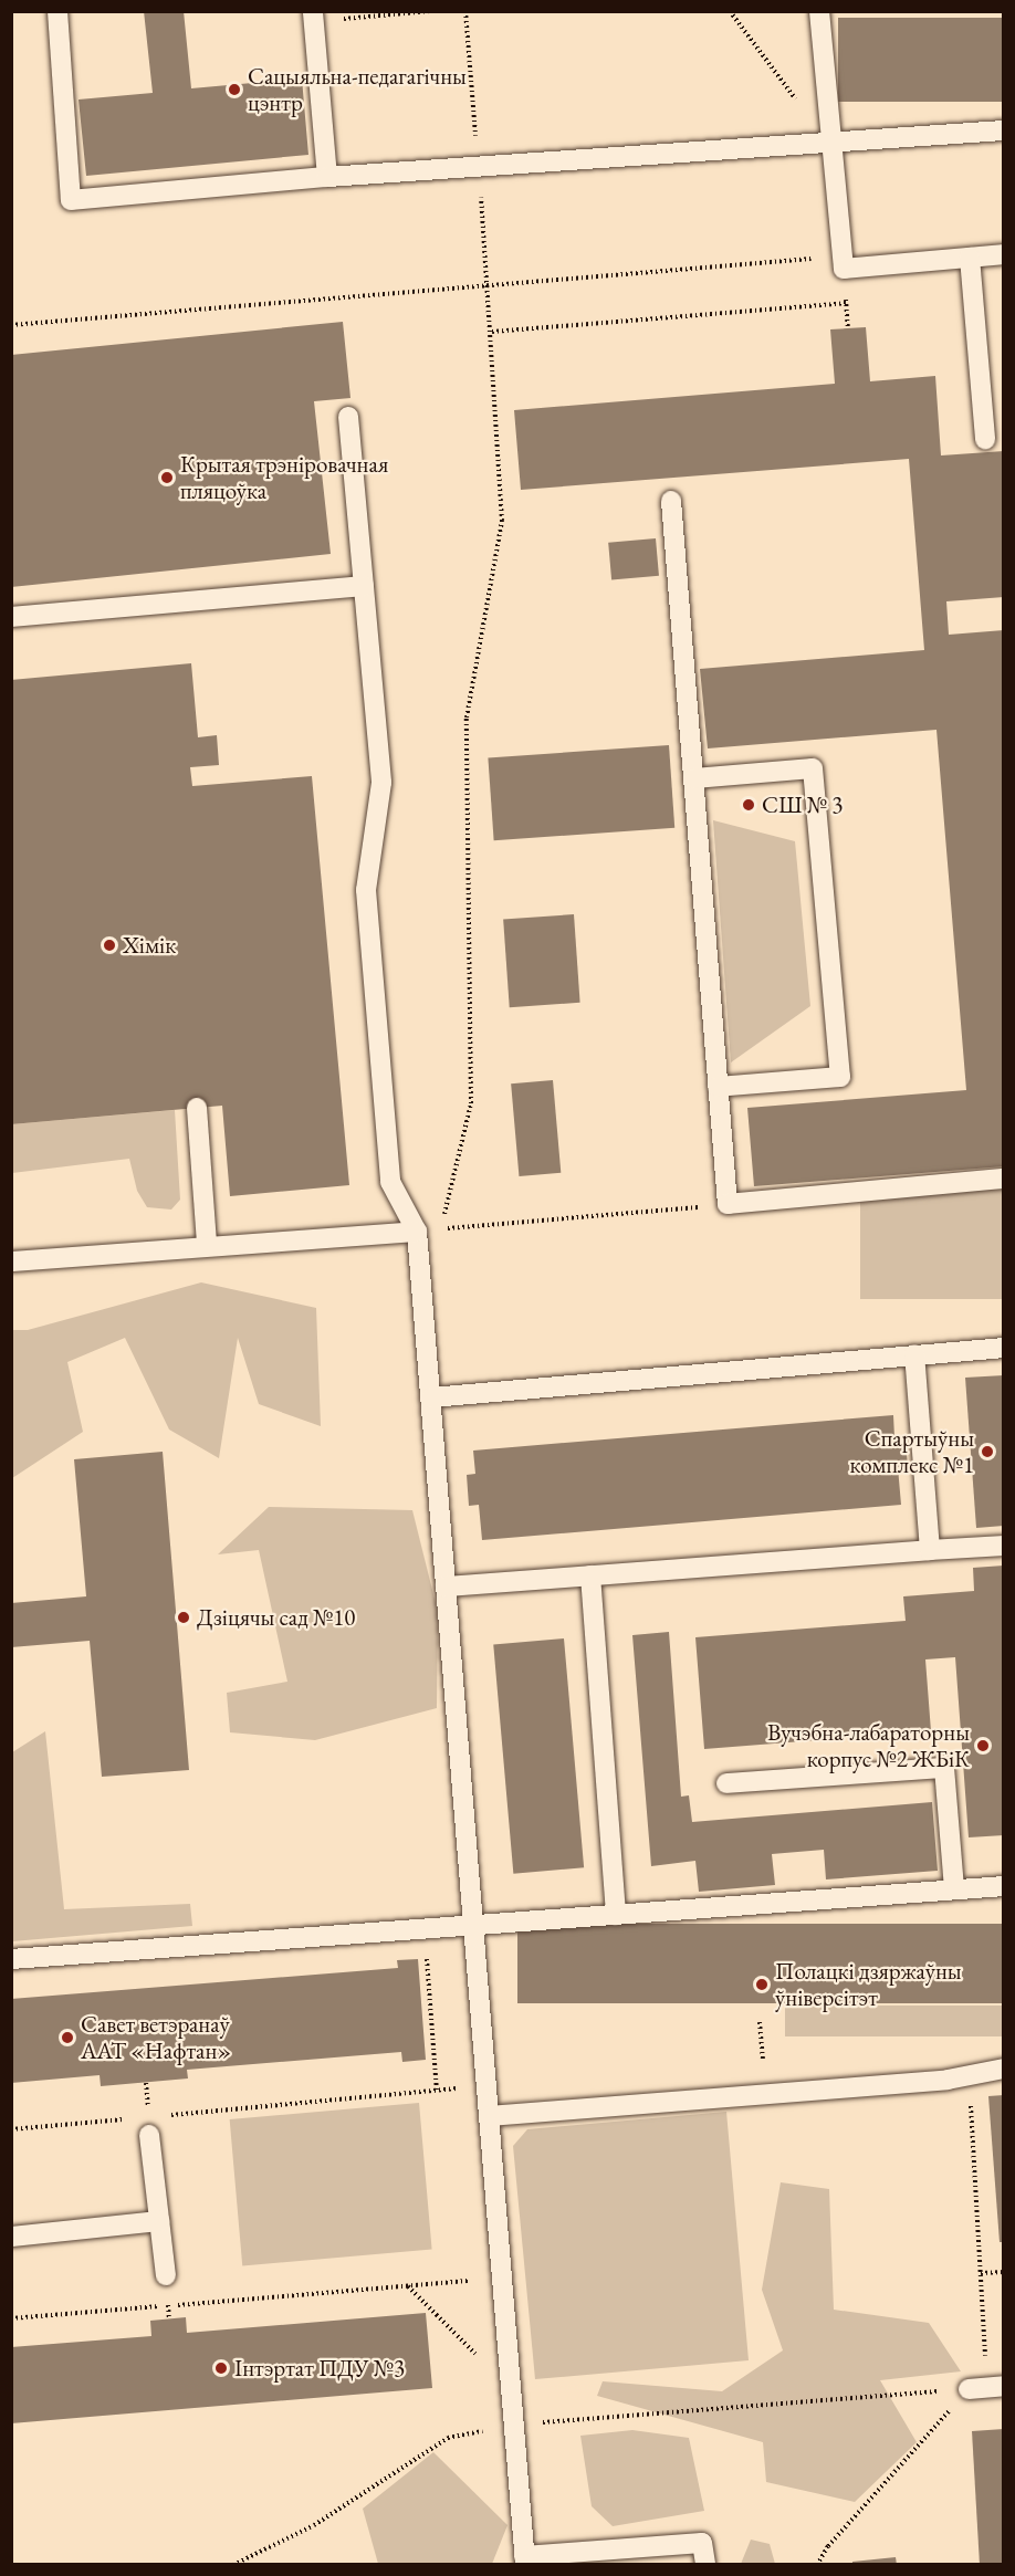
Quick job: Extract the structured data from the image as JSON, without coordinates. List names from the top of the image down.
{
  "places": [
    "Сацыяльна-педагагічны цэнтр",
    "Крытая трэніровачная пляцоўка",
    "СШ № 3",
    "Хімік",
    "Спартыўны комплекс №1",
    "Дзіцячы сад №10",
    "Вучэбна-лабараторны корпус №2 ЖБіК",
    "Полацкі дзяржаўны ўніверсітэт",
    "Савет ветэранаў ААТ «Нафтан»",
    "Інтэртат ПДУ №3"
  ]
}
